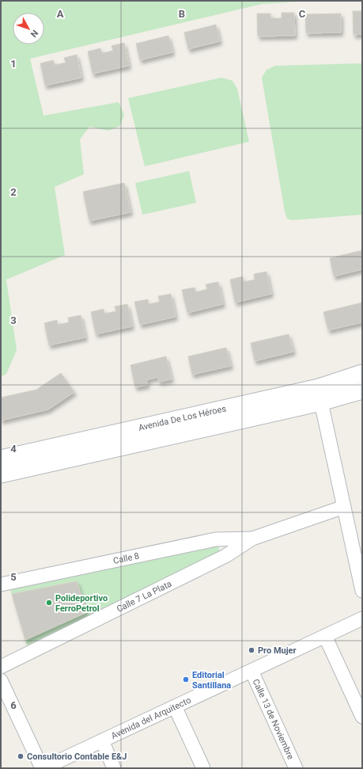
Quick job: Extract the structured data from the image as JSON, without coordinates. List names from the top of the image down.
{
  "streets": {
    "street": [
      "Avenida De Los Héroes",
      "Calle 8",
      "Calle 7 La Plata",
      "Avenida del Arquitecto",
      "Calle 13 de Noviembre"
    ]
  },
  "crossings": [
    ["Calle 8", "Calle 7 La Plata"],
    ["Avenida del Arquitecto", "Calle 13 de Noviembre"]
  ],
  "places": [
    "Polideportivo FerroPetrol",
    "Pro Mujer",
    "Editorial Santillana",
    "Consultorio Contable E&J"
  ],
  "north": "bottom right",
  "grid": {
    "columns": ["A", "B", "C"],
    "rows": [
      "1",
      "2",
      "3",
      "4",
      "5",
      "6"
    ]
  }
}
